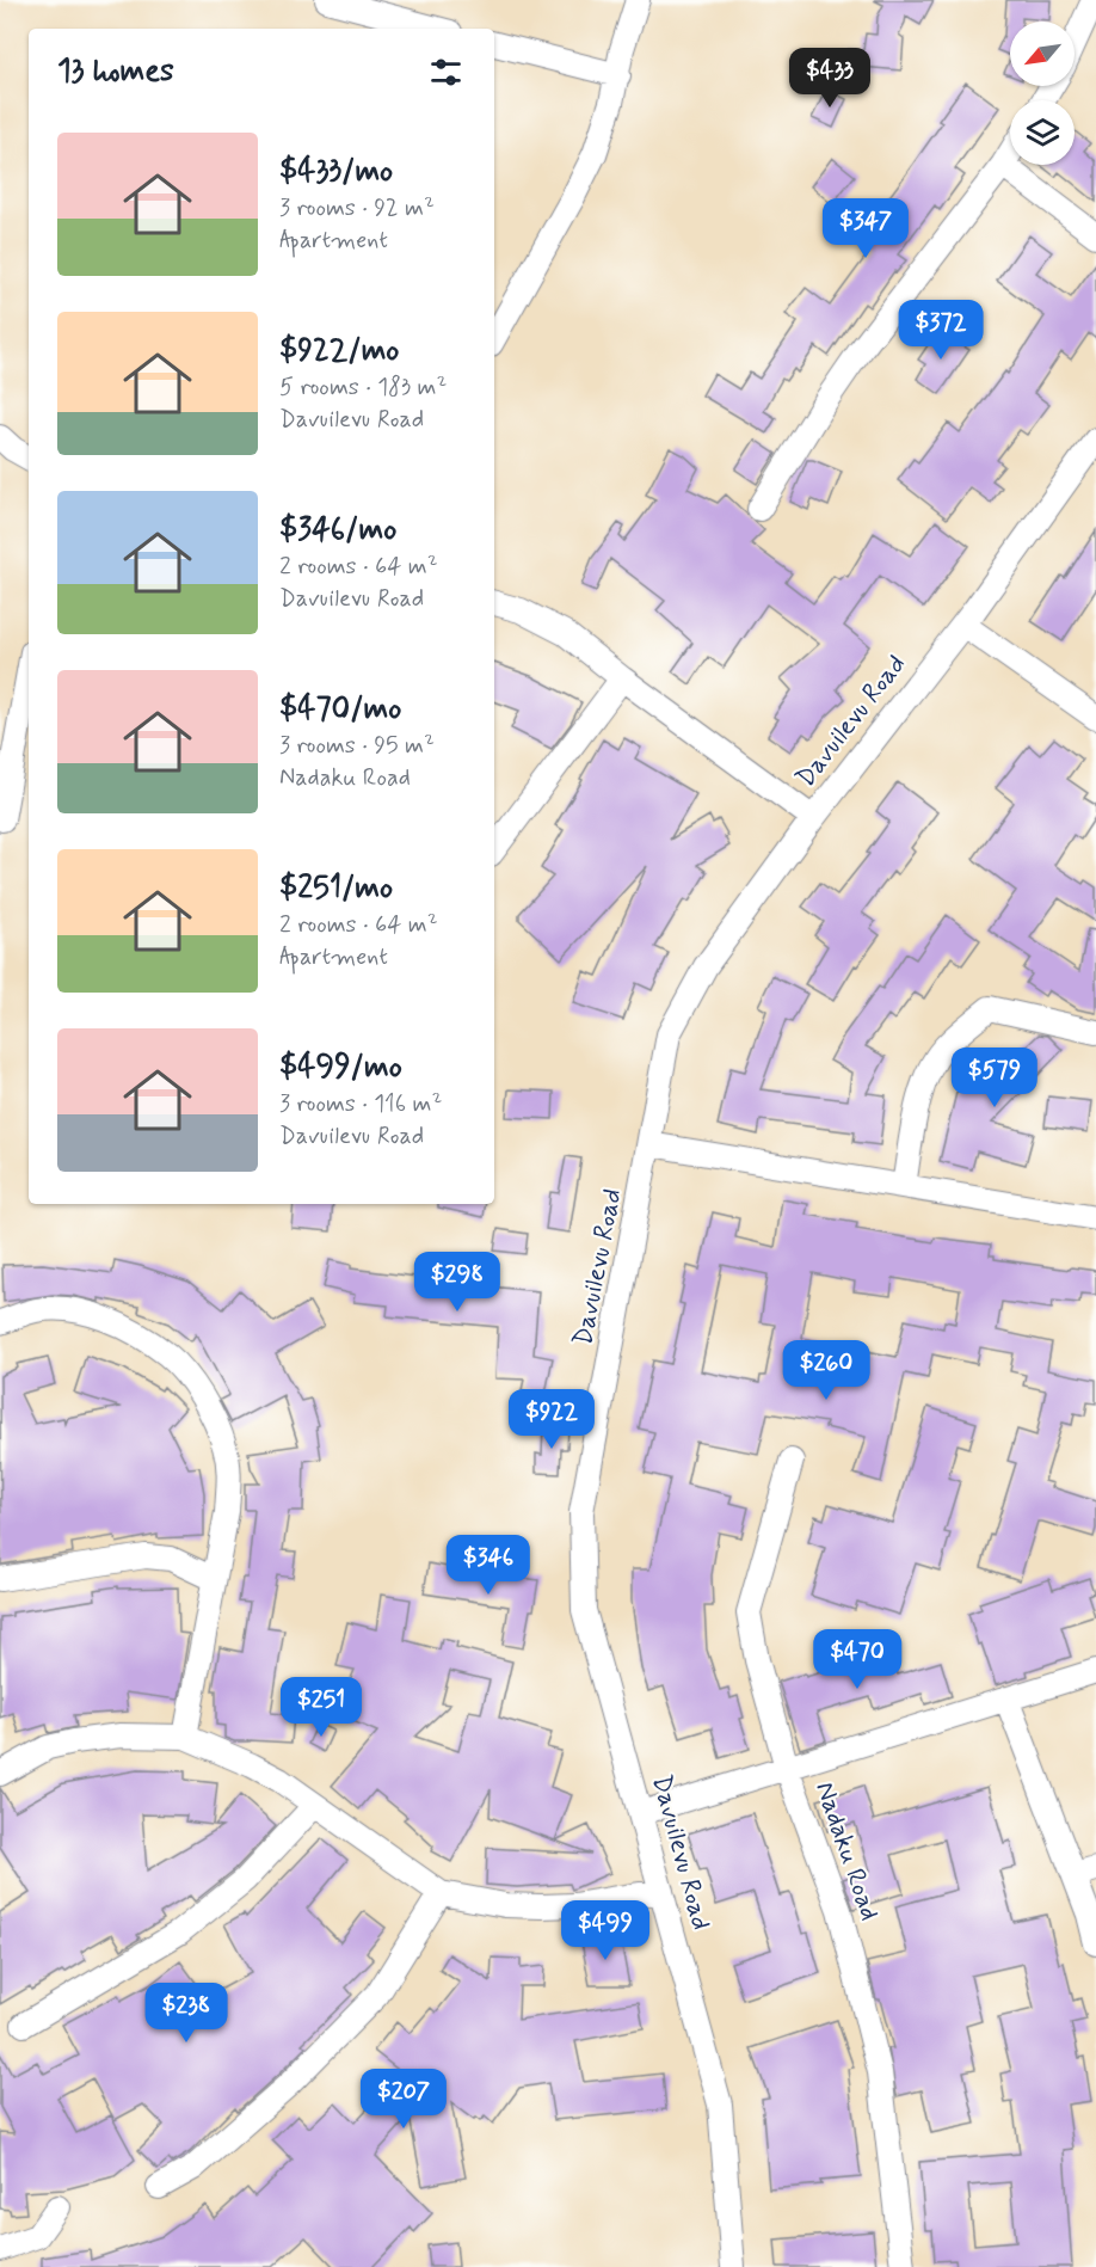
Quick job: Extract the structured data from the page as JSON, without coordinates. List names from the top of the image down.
{
  "streets": {
    "street": ["Davuilevu Road", "Nadaku Road"]
  },
  "north": "bottom left",
  "page": {
    "heading": "13 homes",
    "price": [
      "$433",
      "$347",
      "$372",
      "$579",
      "$298",
      "$260",
      "$922",
      "$346",
      "$470",
      "$251",
      "$499",
      "$238",
      "$207"
    ],
    "list": [
      {
        "name": "$433/mo",
        "note": "3 rooms · 92 m² · Apartment"
      },
      {
        "name": "$922/mo",
        "note": "5 rooms · 183 m² · Davuilevu Road"
      },
      {
        "name": "$346/mo",
        "note": "2 rooms · 64 m² · Davuilevu Road"
      },
      {
        "name": "$470/mo",
        "note": "3 rooms · 95 m² · Nadaku Road"
      },
      {
        "name": "$251/mo",
        "note": "2 rooms · 64 m² · Apartment"
      },
      {
        "name": "$499/mo",
        "note": "3 rooms · 116 m² · Davuilevu Road"
      }
    ]
  }
}
